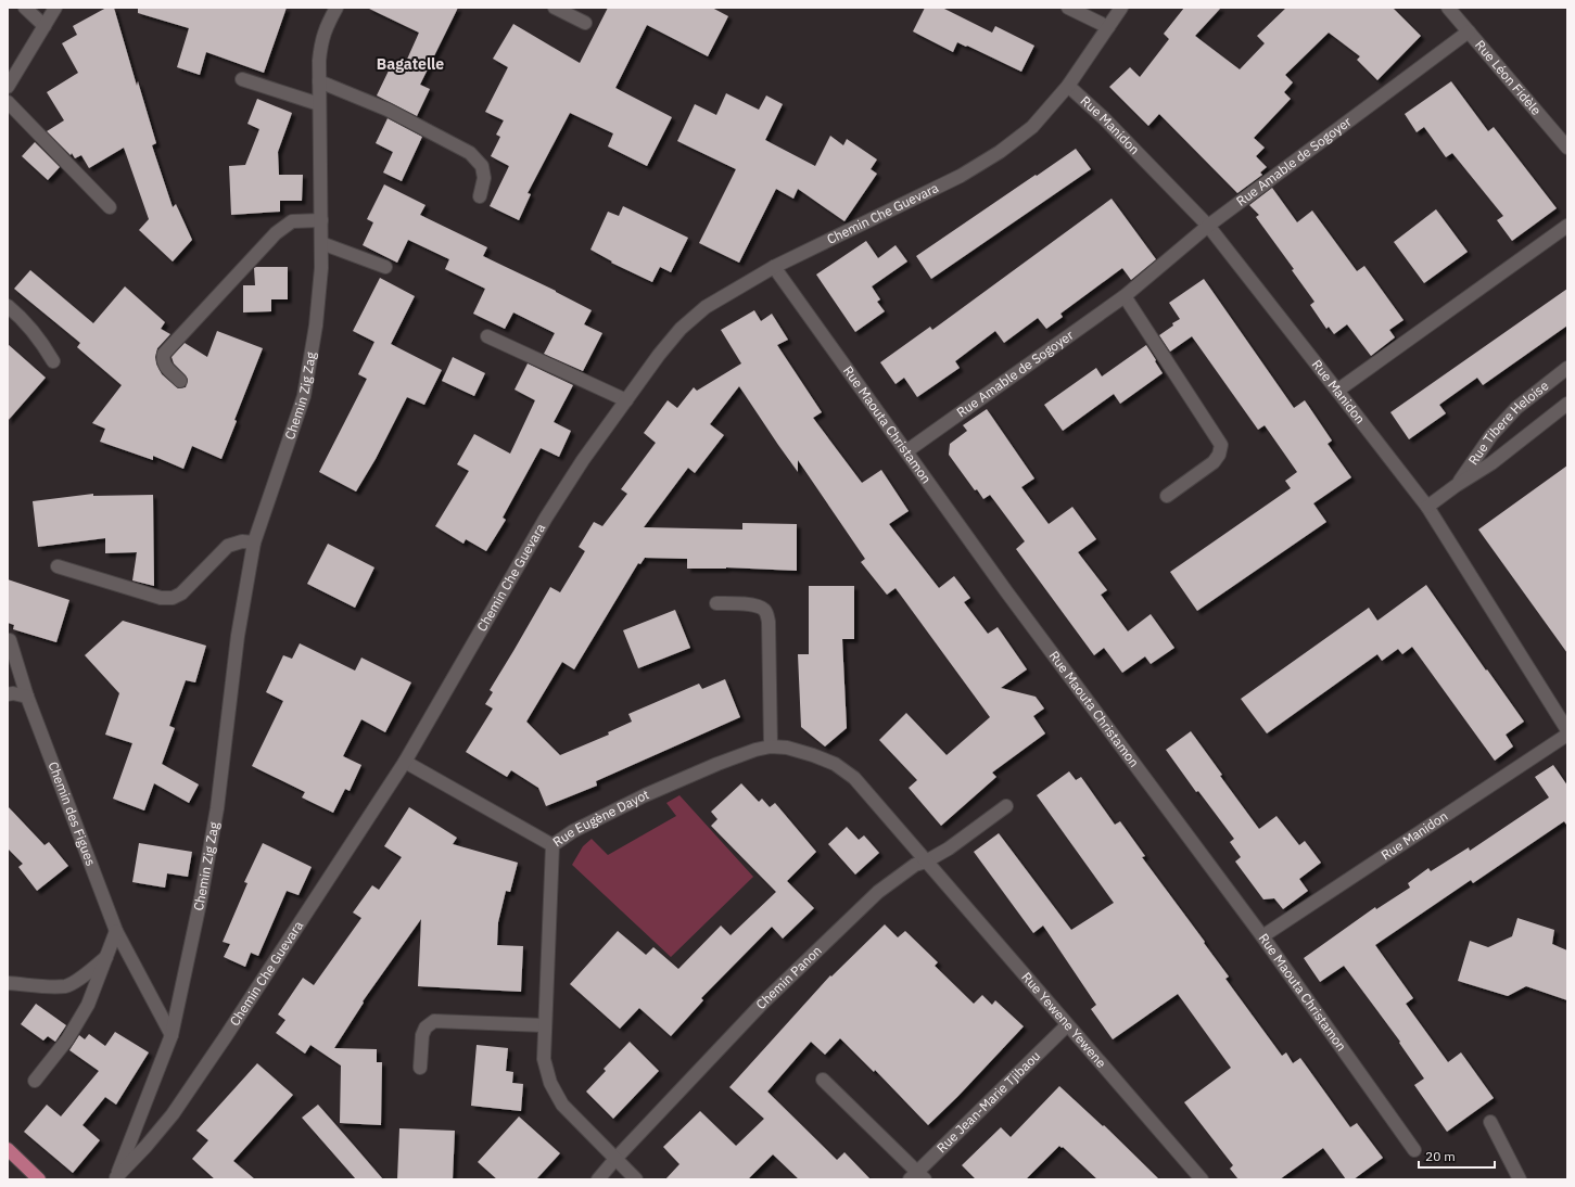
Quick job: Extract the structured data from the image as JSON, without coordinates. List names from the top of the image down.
{
  "streets": {
    "street": [
      "Rue Léon Fidèle",
      "Rue Manidon",
      "Rue Amable de Sogoyer",
      "Chemin Che Guevara",
      "Chemin Zig Zag",
      "Rue Maouta Christamon",
      "Rue Tibere Heloise",
      "Chemin des Figues",
      "Rue Eugène Dayot",
      "Chemin Panon",
      "Rue Yewene Yewene",
      "Rue Jean-Marie Tjibaou"
    ]
  },
  "crossings": [
    ["Rue Léon Fidèle", "Rue Amable de Sogoyer"],
    ["Rue Manidon", "Rue Amable de Sogoyer"],
    ["Rue Manidon", "Chemin Che Guevara"],
    ["Rue Manidon", "Rue Maouta Christamon"],
    ["Rue Manidon", "Rue Tibere Heloise"],
    ["Rue Amable de Sogoyer", "Rue Maouta Christamon"],
    ["Chemin Che Guevara", "Chemin Zig Zag"],
    ["Chemin Che Guevara", "Rue Maouta Christamon"],
    ["Chemin Zig Zag", "Chemin des Figues"],
    ["Rue Eugène Dayot", "Chemin Panon"],
    ["Rue Eugène Dayot", "Rue Yewene Yewene"],
    ["Chemin Panon", "Rue Yewene Yewene"],
    ["Rue Yewene Yewene", "Rue Jean-Marie Tjibaou"]
  ],
  "districts": ["Bagatelle"],
  "scale_bar": "20 m"
}
